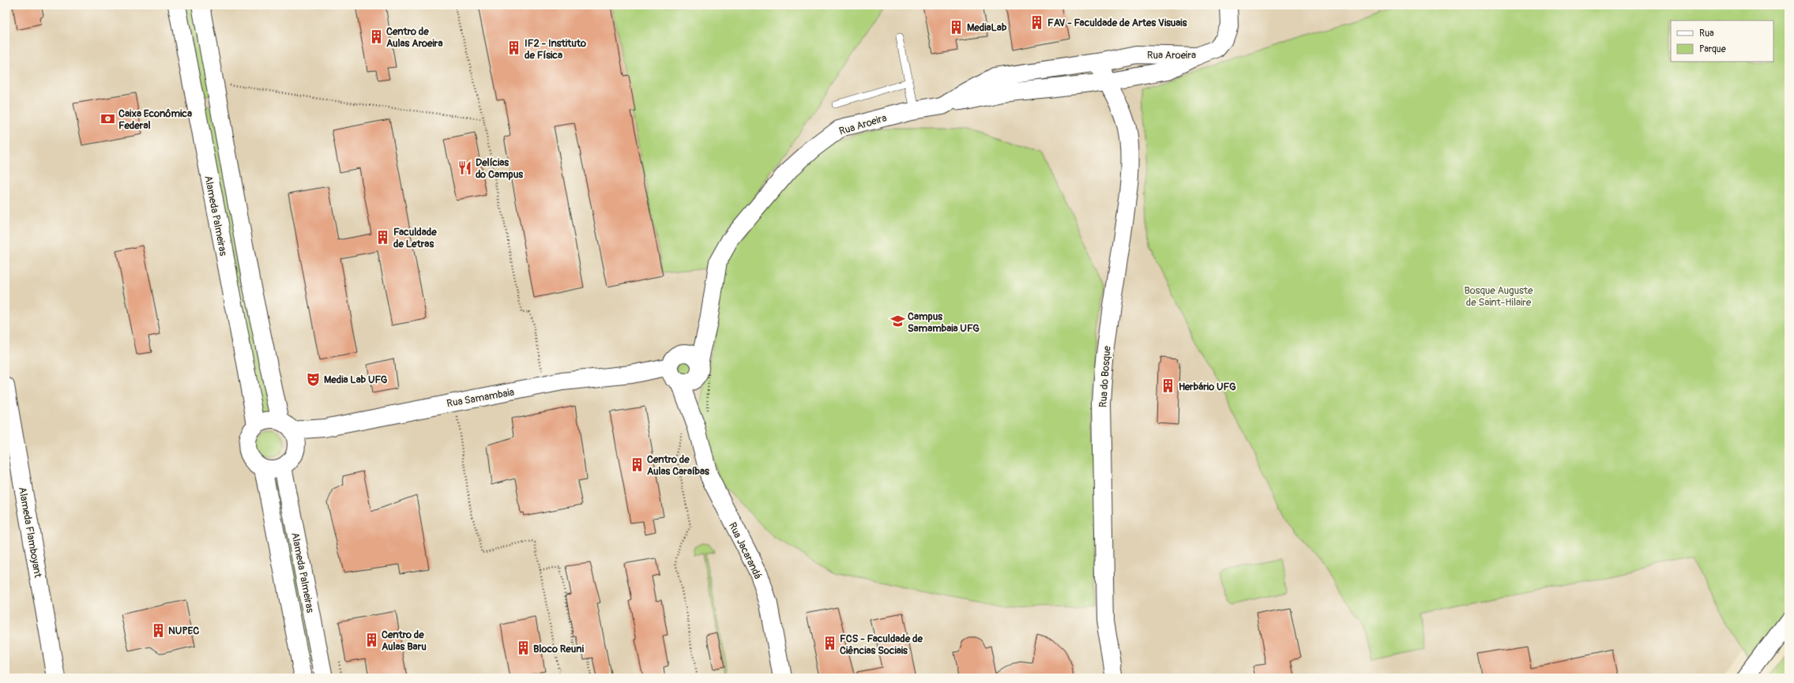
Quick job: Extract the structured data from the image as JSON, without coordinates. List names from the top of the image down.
{
  "streets": {
    "street": [
      "Rua Aroeira",
      "Alameda Palmeiras",
      "Rua do Bosque",
      "Rua Samambaia",
      "Alameda Flamboyant",
      "Rua Jacarandá"
    ]
  },
  "crossings": [
    ["Rua Aroeira", "Rua Samambaia"],
    ["Alameda Palmeiras", "Rua Samambaia"]
  ],
  "parks": ["Bosque Auguste de Saint-Hilaire"],
  "places": {
    "building": [
      "FAV - Faculdade de Artes Visuais",
      "MediaLab",
      "Centro de Aulas Aroeira",
      "IF2 - Instituto de Física",
      "Faculdade de Letras",
      "Herbário UFG",
      "Centro de Aulas Caraíbas",
      "NUPEC",
      "Centro de Aulas Baru",
      "FCS - Faculdade de Ciências Sociais",
      "Bloco Reuni"
    ],
    "bank": ["Caixa Econômica Federal"],
    "restaurant": ["Delícias do Campus"],
    "school or university": ["Campus Samambaia UFG"],
    "theatre": ["Media Lab UFG"]
  },
  "legend": ["Rua", "Parque"]
}
